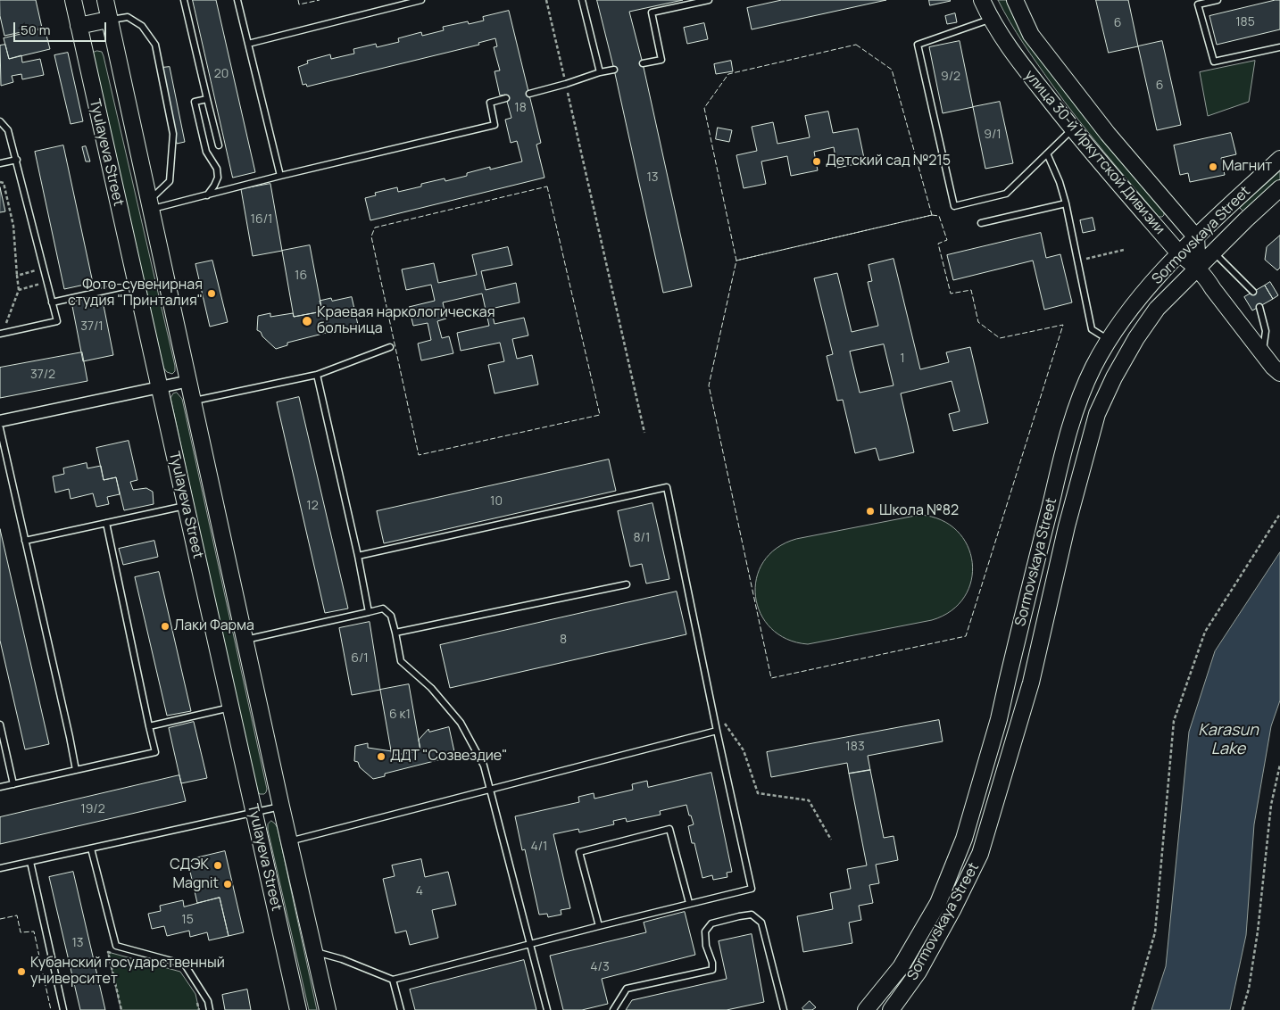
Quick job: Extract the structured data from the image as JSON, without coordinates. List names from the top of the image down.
{
  "streets": {
    "main road": ["Tyulayeva Street", "улица 30-й Иркутской Дивизии", "Sormovskaya Street"]
  },
  "crossings": [
    ["улица 30-й Иркутской Дивизии", "Sormovskaya Street"]
  ],
  "water": ["Karasun Lake"],
  "places": [
    "Детский сад №215",
    "Магнит",
    "Фото-сувенирная студия \"Принталия\"",
    "Краевая наркологическая больница",
    "Школа №82",
    "Лаки Фарма",
    "ДДТ \"Созвездие\"",
    "СДЭК",
    "Magnit",
    "Кубанский государственный университет"
  ],
  "house_numbers": [
    "185",
    "6",
    "20",
    "9/2",
    "6",
    "18",
    "9/1",
    "13",
    "16/1",
    "16",
    "37/1",
    "1",
    "37/2",
    "10",
    "12",
    "8/1",
    "8",
    "6/1",
    "6 к1",
    "183",
    "19/2",
    "4/1",
    "4",
    "15",
    "13",
    "4/3"
  ],
  "scale_bar": "50 m"
}
